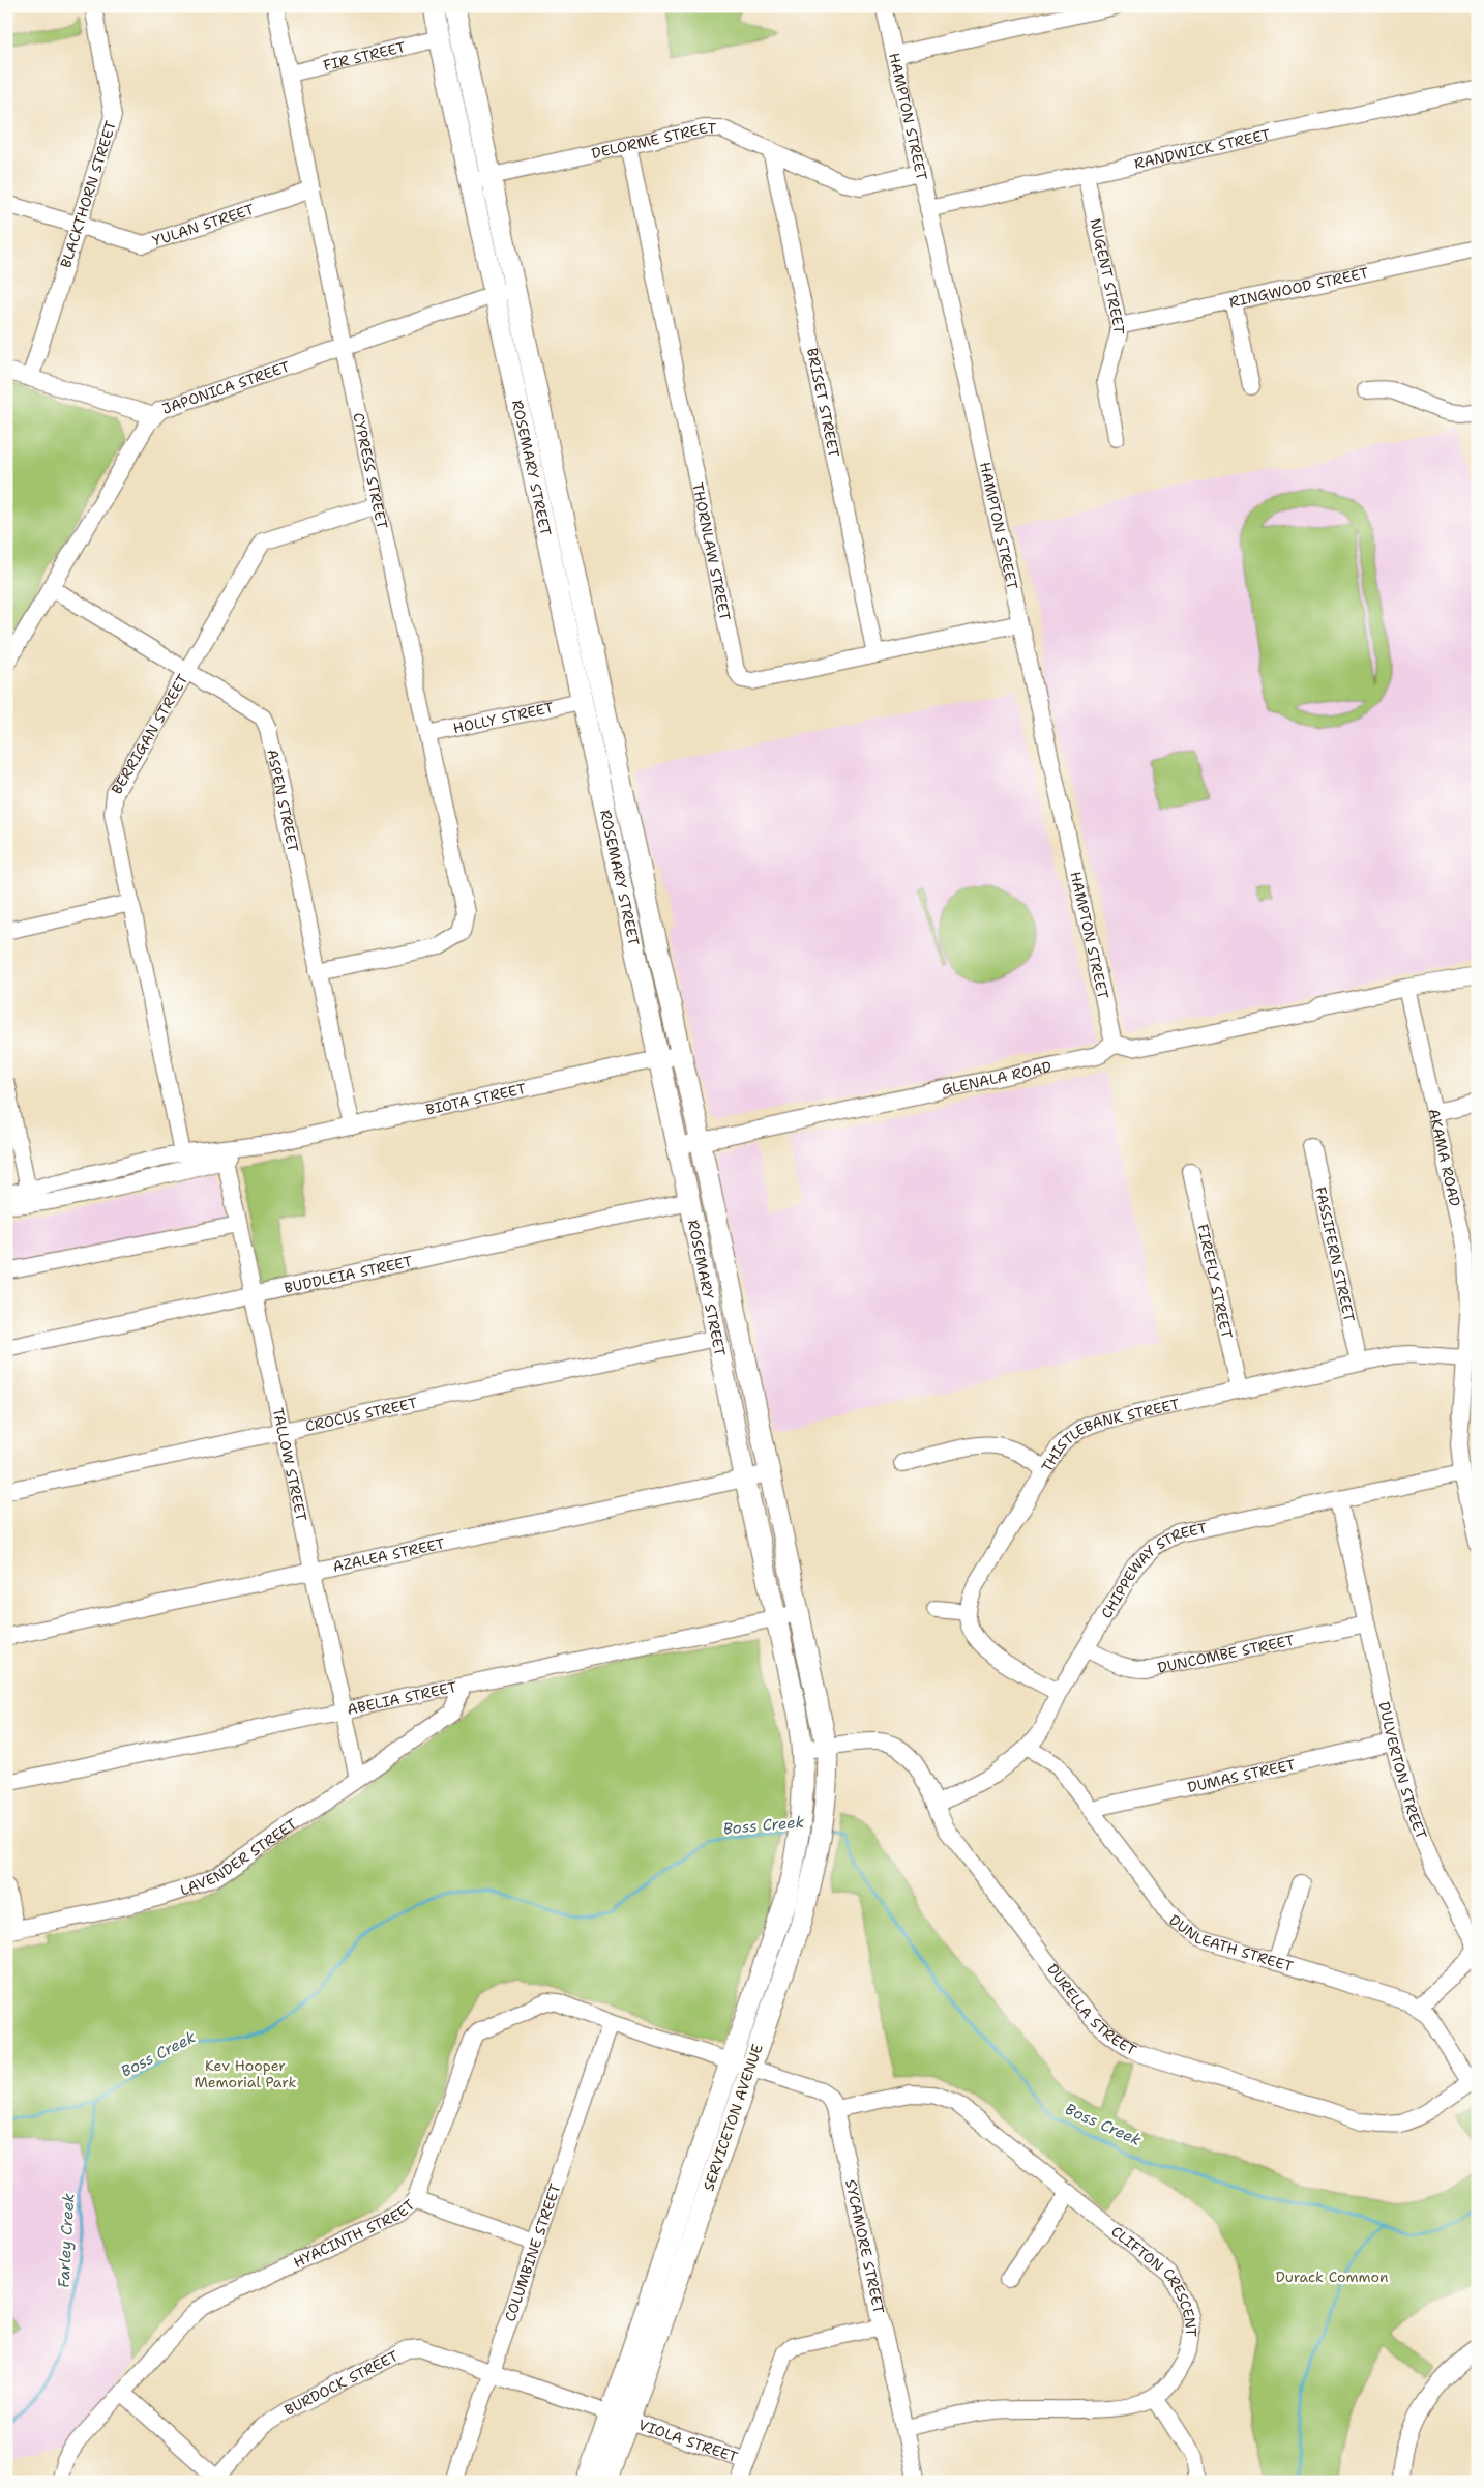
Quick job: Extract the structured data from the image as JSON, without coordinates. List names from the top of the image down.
{
  "streets": {
    "main road": ["ROSEMARY STREET", "SERVICETON AVENUE"],
    "street": [
      "FIR STREET",
      "HAMPTON STREET",
      "DELORME STREET",
      "RANDWICK STREET",
      "BLACKTHORN STREET",
      "YULAN STREET",
      "NUGENT STREET",
      "RINGWOOD STREET",
      "JAPONICA STREET",
      "BRISET STREET",
      "CYPRESS STREET",
      "THORNLAW STREET",
      "HOLLY STREET",
      "BERRIGAN STREET",
      "ASPEN STREET",
      "GLENALA ROAD",
      "BIOTA STREET",
      "AKAMA ROAD",
      "FASSIFERN STREET",
      "BUDDLEIA STREET",
      "FIREFLY STREET",
      "CROCUS STREET",
      "THISTLEBANK STREET",
      "TALLOW STREET",
      "AZALEA STREET",
      "CHIPPEWAY STREET",
      "DUNCOMBE STREET",
      "ABELIA STREET",
      "DULVERTON STREET",
      "DUMAS STREET",
      "LAVENDER STREET",
      "DUNLEATH STREET",
      "DURELLA STREET",
      "HYACINTH STREET",
      "SYCAMORE STREET",
      "COLUMBINE STREET",
      "CLIFTON CRESCENT",
      "BURDOCK STREET",
      "VIOLA STREET"
    ]
  },
  "crossings": [
    ["FIR STREET", "ROSEMARY STREET"],
    ["FIR STREET", "CYPRESS STREET"],
    ["HAMPTON STREET", "DELORME STREET"],
    ["HAMPTON STREET", "RANDWICK STREET"],
    ["HAMPTON STREET", "THORNLAW STREET"],
    ["HAMPTON STREET", "GLENALA ROAD"],
    ["DELORME STREET", "BRISET STREET"],
    ["DELORME STREET", "ROSEMARY STREET"],
    ["DELORME STREET", "THORNLAW STREET"],
    ["RANDWICK STREET", "NUGENT STREET"],
    ["BLACKTHORN STREET", "YULAN STREET"],
    ["YULAN STREET", "CYPRESS STREET"],
    ["NUGENT STREET", "RINGWOOD STREET"],
    ["JAPONICA STREET", "ROSEMARY STREET"],
    ["JAPONICA STREET", "CYPRESS STREET"],
    ["JAPONICA STREET", "ASPEN STREET"],
    ["BRISET STREET", "THORNLAW STREET"],
    ["ROSEMARY STREET", "HOLLY STREET"],
    ["ROSEMARY STREET", "GLENALA ROAD"],
    ["ROSEMARY STREET", "BIOTA STREET"],
    ["ROSEMARY STREET", "BUDDLEIA STREET"],
    ["ROSEMARY STREET", "CROCUS STREET"],
    ["ROSEMARY STREET", "AZALEA STREET"],
    ["ROSEMARY STREET", "ABELIA STREET"],
    ["ROSEMARY STREET", "DURELLA STREET"],
    ["ROSEMARY STREET", "SERVICETON AVENUE"],
    ["CYPRESS STREET", "HOLLY STREET"],
    ["CYPRESS STREET", "BERRIGAN STREET"],
    ["CYPRESS STREET", "ASPEN STREET"],
    ["BERRIGAN STREET", "ASPEN STREET"],
    ["BERRIGAN STREET", "BIOTA STREET"],
    ["ASPEN STREET", "BIOTA STREET"],
    ["BIOTA STREET", "TALLOW STREET"],
    ["AKAMA ROAD", "THISTLEBANK STREET"],
    ["AKAMA ROAD", "CHIPPEWAY STREET"],
    ["FASSIFERN STREET", "THISTLEBANK STREET"],
    ["BUDDLEIA STREET", "TALLOW STREET"],
    ["FIREFLY STREET", "THISTLEBANK STREET"],
    ["CROCUS STREET", "TALLOW STREET"],
    ["TALLOW STREET", "AZALEA STREET"],
    ["TALLOW STREET", "ABELIA STREET"],
    ["TALLOW STREET", "LAVENDER STREET"],
    ["CHIPPEWAY STREET", "DUNCOMBE STREET"],
    ["CHIPPEWAY STREET", "DULVERTON STREET"],
    ["CHIPPEWAY STREET", "DUNLEATH STREET"],
    ["CHIPPEWAY STREET", "DURELLA STREET"],
    ["DUNCOMBE STREET", "DULVERTON STREET"],
    ["ABELIA STREET", "LAVENDER STREET"],
    ["DULVERTON STREET", "DUMAS STREET"],
    ["DULVERTON STREET", "DUNLEATH STREET"],
    ["DUMAS STREET", "DUNLEATH STREET"],
    ["DURELLA STREET", "SERVICETON AVENUE"],
    ["SERVICETON AVENUE", "HYACINTH STREET"],
    ["SERVICETON AVENUE", "SYCAMORE STREET"],
    ["SERVICETON AVENUE", "BURDOCK STREET"],
    ["SERVICETON AVENUE", "VIOLA STREET"],
    ["HYACINTH STREET", "SYCAMORE STREET"],
    ["HYACINTH STREET", "COLUMBINE STREET"],
    ["SYCAMORE STREET", "CLIFTON CRESCENT"],
    ["COLUMBINE STREET", "BURDOCK STREET"],
    ["BURDOCK STREET", "VIOLA STREET"]
  ],
  "water": ["Boss Creek", "Farley Creek"],
  "parks": ["Kev Hooper Memorial Park", "Durack Common"]
}
